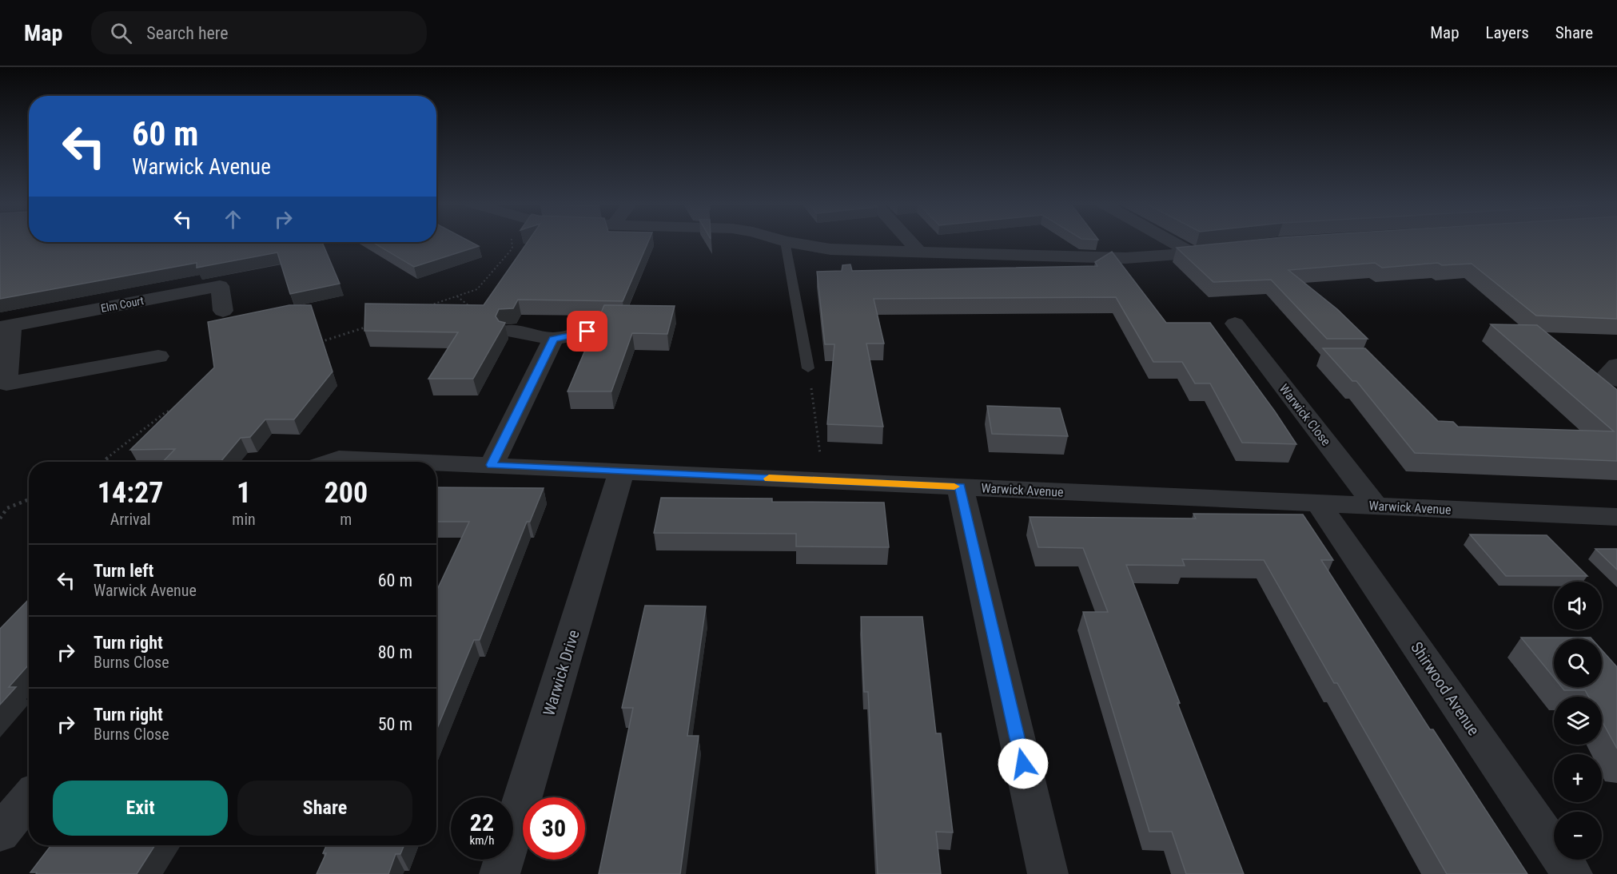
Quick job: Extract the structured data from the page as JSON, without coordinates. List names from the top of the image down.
{
  "streets": {
    "street": [
      "Elm Court",
      "Warwick Close",
      "Warwick Avenue",
      "Warwick Drive",
      "Shirwood Avenue"
    ]
  },
  "crossings": [
    ["Warwick Close", "Warwick Avenue"],
    ["Warwick Avenue", "Warwick Drive"],
    ["Warwick Avenue", "Shirwood Avenue"]
  ],
  "page": {
    "header": "Map",
    "search": "Search here",
    "nav": ["Map", "Layers", "Share"],
    "turn": ["60 m", "Warwick Avenue"],
    "eta": [
      "14:27",
      "Arrival",
      "1",
      "min",
      "200",
      "m"
    ],
    "list": [
      {
        "name": "Turn left",
        "note": "Warwick Avenue",
        "value": "60 m"
      },
      {
        "name": "Turn right",
        "note": "Burns Close",
        "value": "80 m"
      },
      {
        "name": "Turn right",
        "note": "Burns Close",
        "value": "50 m"
      }
    ],
    "map_buttons": ["+", "−"],
    "buttons": ["Exit", "Share"],
    "speed": "22 km/h",
    "limit": "30"
  }
}
